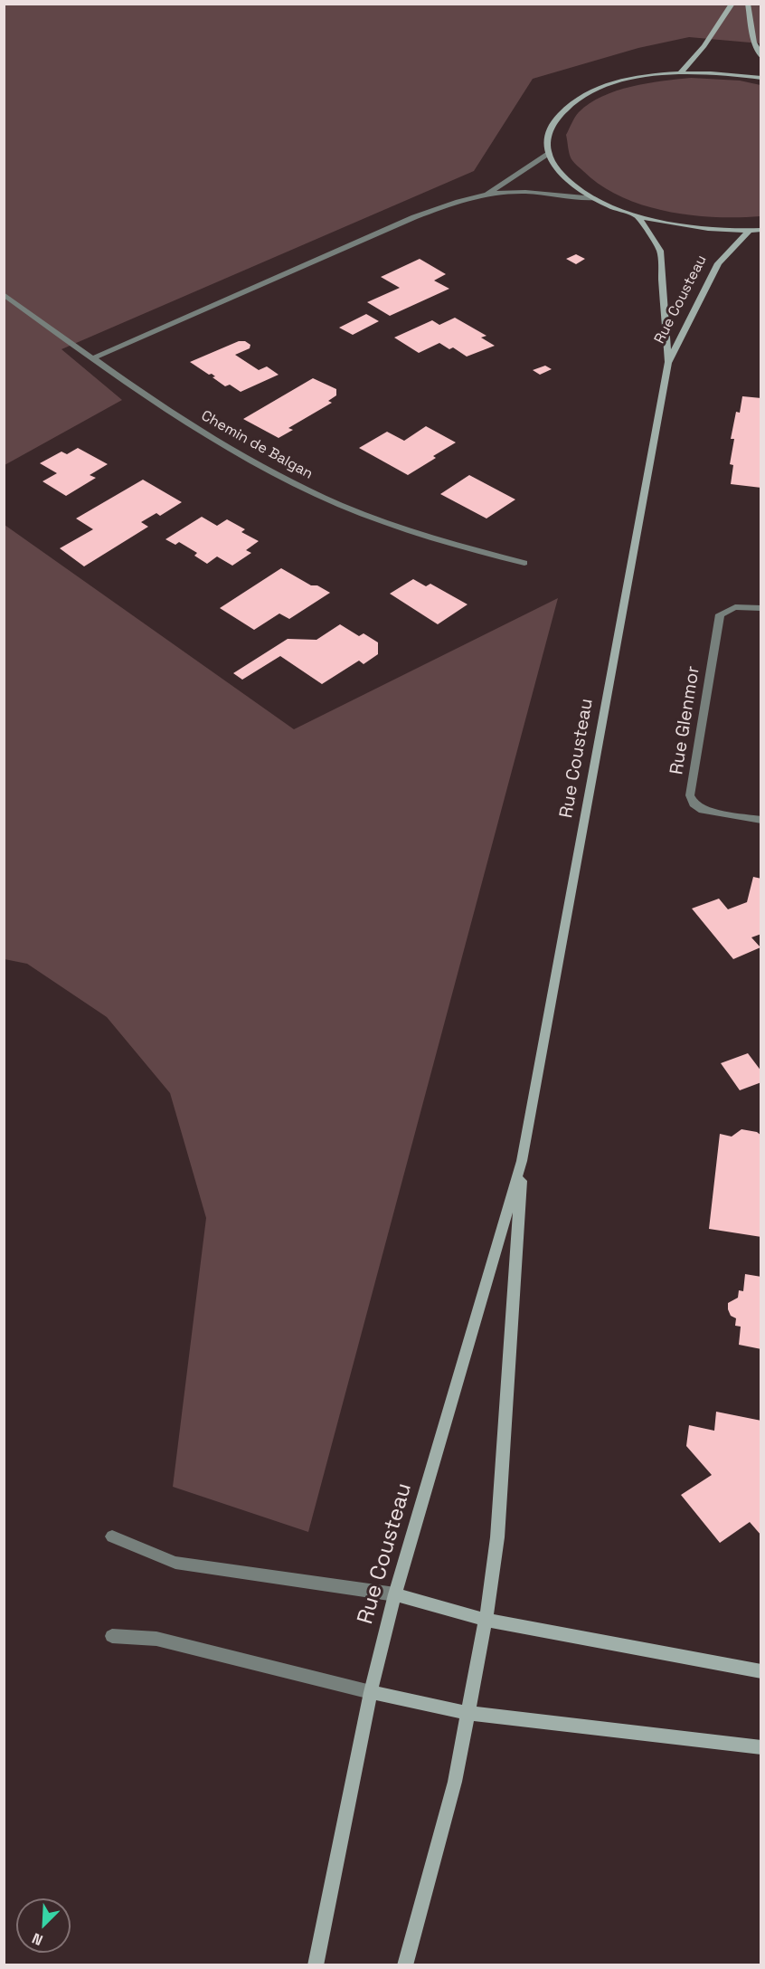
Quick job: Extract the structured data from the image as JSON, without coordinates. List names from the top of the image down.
{
  "streets": {
    "main road": ["Rue Cousteau"],
    "street": ["Chemin de Balgan", "Rue Glenmor"]
  },
  "north": "bottom left"
}
